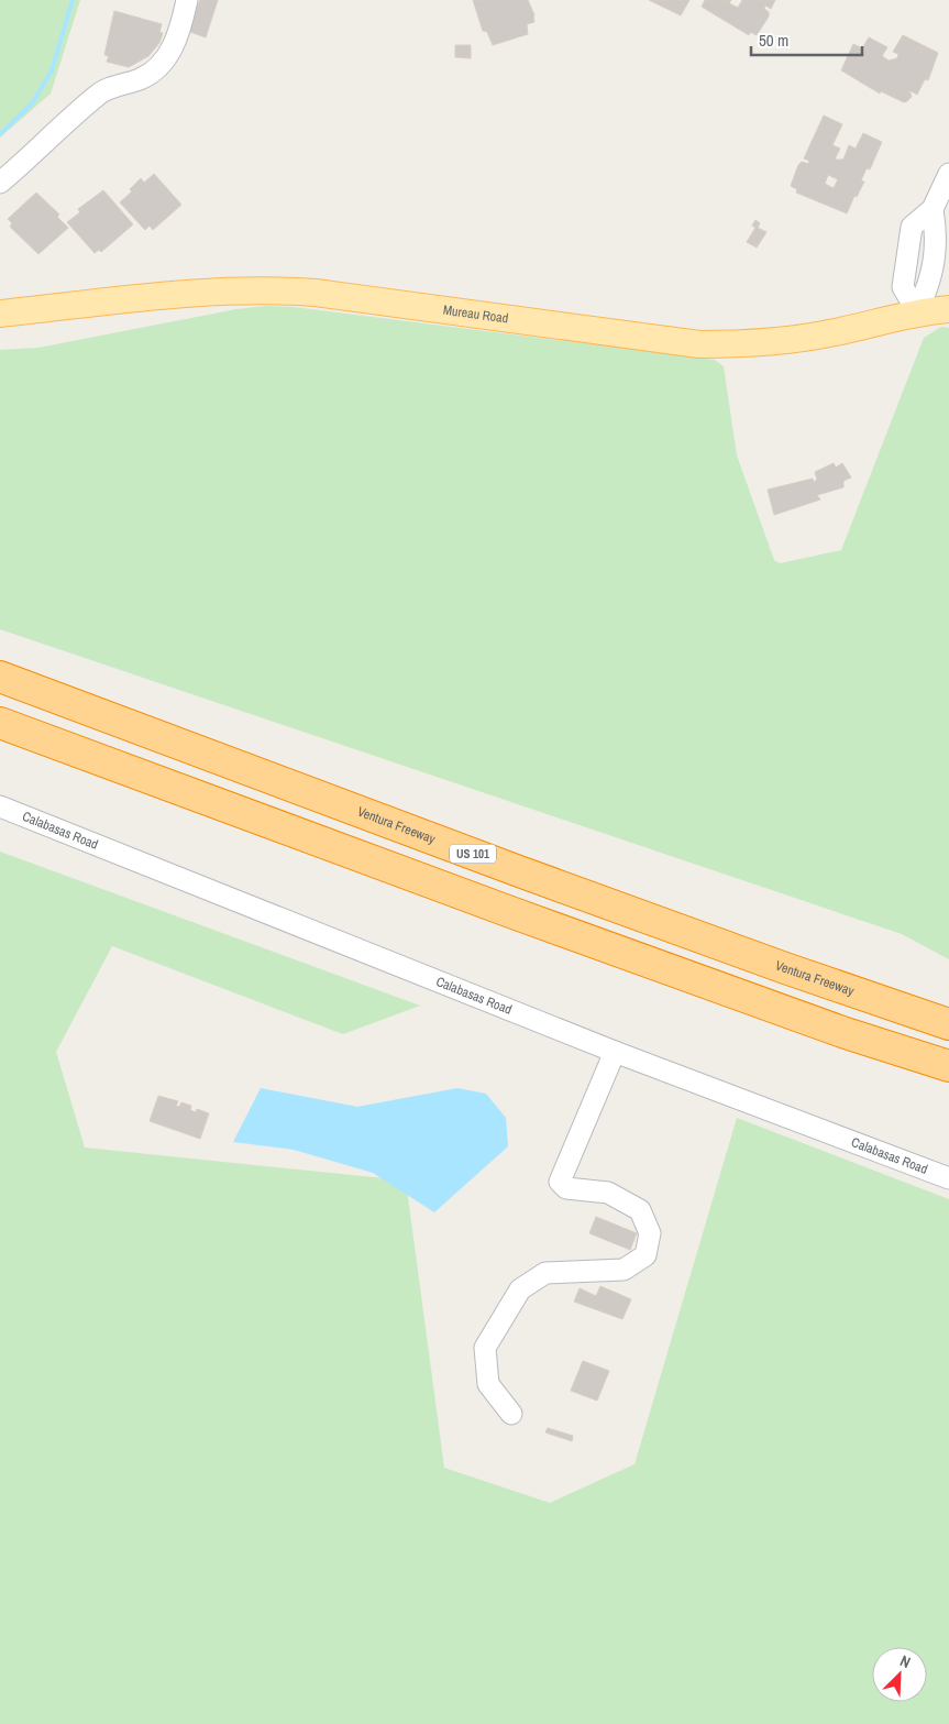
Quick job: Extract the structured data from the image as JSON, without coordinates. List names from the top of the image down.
{
  "streets": {
    "highway": ["Ventura Freeway", "US 101"],
    "main road": ["Mureau Road"],
    "street": ["Calabasas Road"]
  },
  "scale_bar": "50 m",
  "north": "top right"
}
